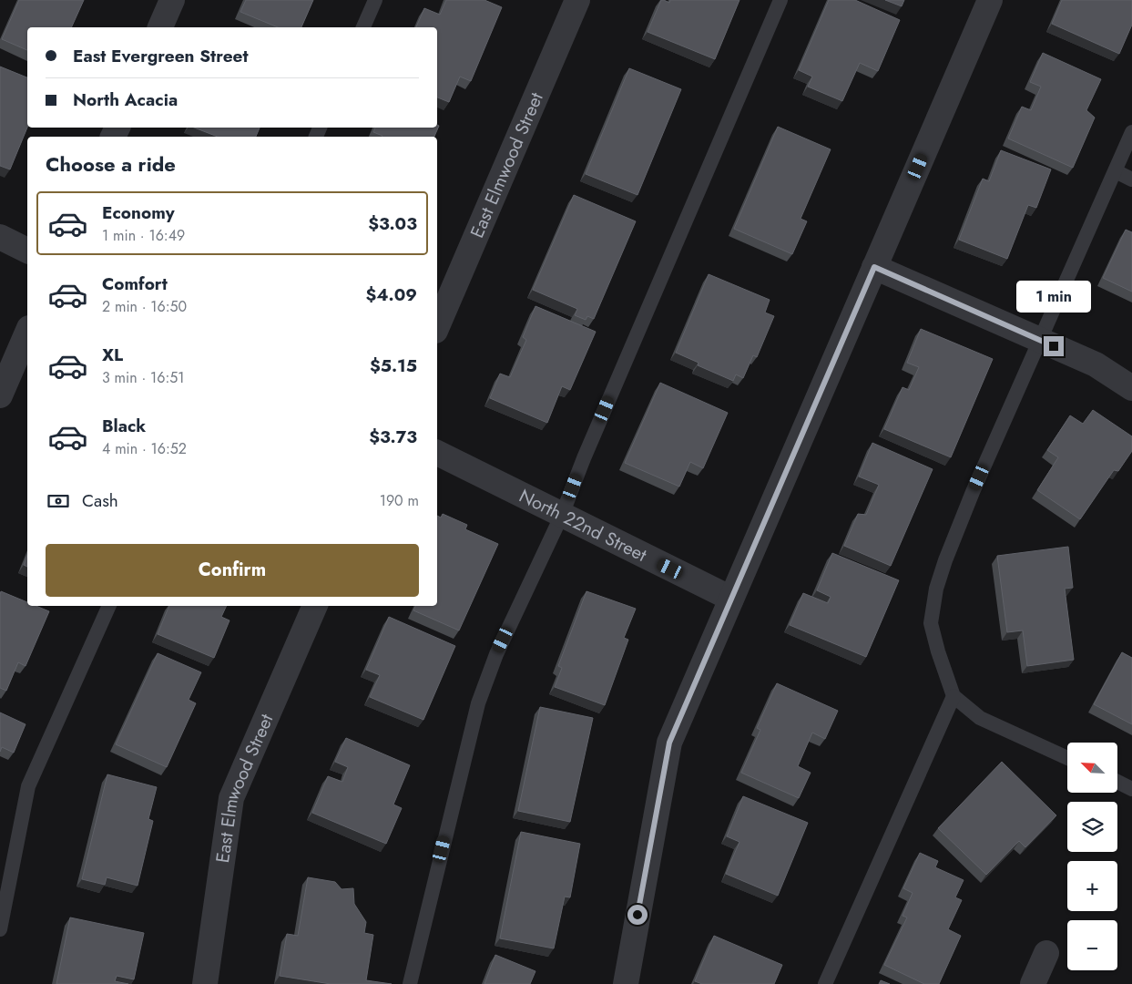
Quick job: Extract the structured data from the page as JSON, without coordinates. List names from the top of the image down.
{
  "streets": {
    "street": ["East Elmwood Street", "North 22nd Street"]
  },
  "north": "top left",
  "page": {
    "banner": ["East Evergreen Street", "North Acacia"],
    "heading": "Choose a ride",
    "list": [
      {
        "name": "Economy",
        "note": "1 min · 16:49",
        "value": "$3.03"
      },
      {
        "name": "Comfort",
        "note": "2 min · 16:50",
        "value": "$4.09"
      },
      {
        "name": "XL",
        "note": "3 min · 16:51",
        "value": "$5.15"
      },
      {
        "name": "Black",
        "note": "4 min · 16:52",
        "value": "$3.73"
      }
    ],
    "bubble": "1 min",
    "pay": ["Cash", "190 m"],
    "buttons": "Confirm",
    "map_buttons": ["+", "−"]
  }
}
